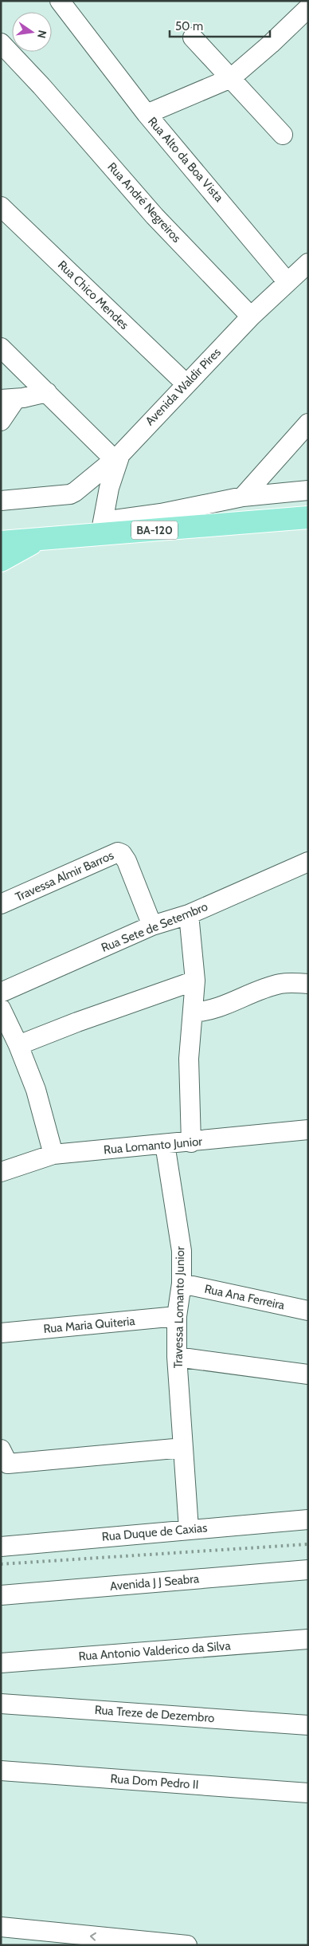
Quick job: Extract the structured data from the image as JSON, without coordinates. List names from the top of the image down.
{
  "streets": {
    "main road": ["BA-120"],
    "street": [
      "Rua Alto da Boa Vista",
      "Rua André Negreiros",
      "Rua Chico Mendes",
      "Avenida Waldir Pires",
      "Travessa Almir Barros",
      "Rua Sete de Setembro",
      "Rua Lomanto Junior",
      "Rua Ana Ferreira",
      "Travessa Lomanto Junior",
      "Rua Maria Quiteria",
      "Rua Duque de Caxias",
      "Avenida J J Seabra",
      "Rua Antonio Valderico da Silva",
      "Rua Treze de Dezembro",
      "Rua Dom Pedro II"
    ]
  },
  "crossings": [
    ["Rua Alto da Boa Vista", "Avenida Waldir Pires"],
    ["Rua André Negreiros", "Avenida Waldir Pires"],
    ["Rua Chico Mendes", "Avenida Waldir Pires"],
    ["Avenida Waldir Pires", "BA-120"],
    ["Travessa Almir Barros", "Rua Sete de Setembro"],
    ["Rua Lomanto Junior", "Travessa Lomanto Junior"],
    ["Rua Ana Ferreira", "Travessa Lomanto Junior"],
    ["Travessa Lomanto Junior", "Rua Maria Quiteria"],
    ["Travessa Lomanto Junior", "Rua Duque de Caxias"]
  ],
  "scale_bar": "50 m",
  "north": "right"
}
